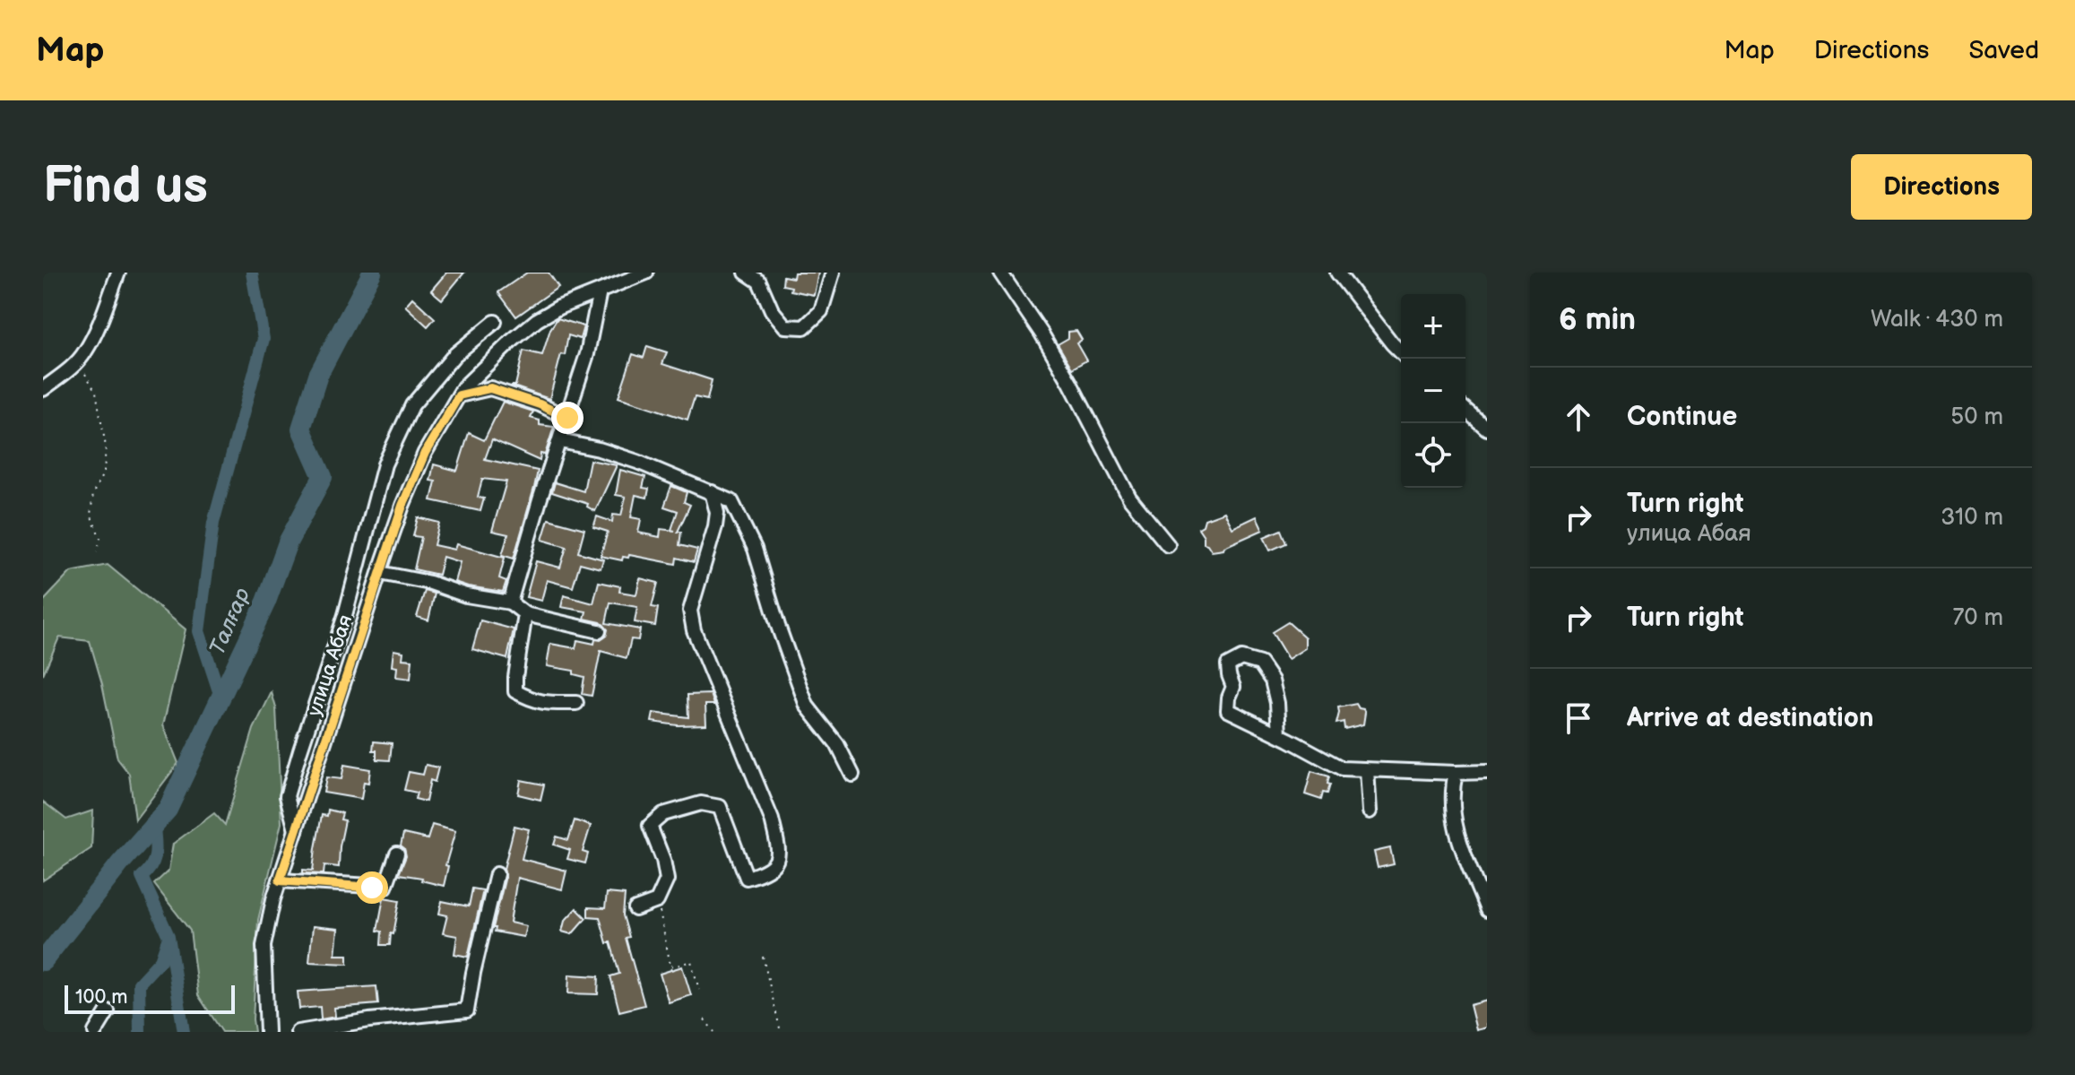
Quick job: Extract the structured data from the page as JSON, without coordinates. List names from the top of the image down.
{
  "streets": {
    "street": ["улица Абая"]
  },
  "water": ["Талғар"],
  "scale_bar": "100 m",
  "page": {
    "header": "Map",
    "nav": ["Map", "Directions", "Saved"],
    "buttons": "Directions",
    "title": "Find us",
    "heading": ["6 min", "Walk · 430 m"],
    "map_buttons": ["+", "−"],
    "list": [
      ["Continue", "50 m"],
      ["Turn right", "улица Абая", "310 m"],
      ["Turn right", "70 m"],
      "Arrive at destination"
    ],
    "scale": "100 m"
  }
}
